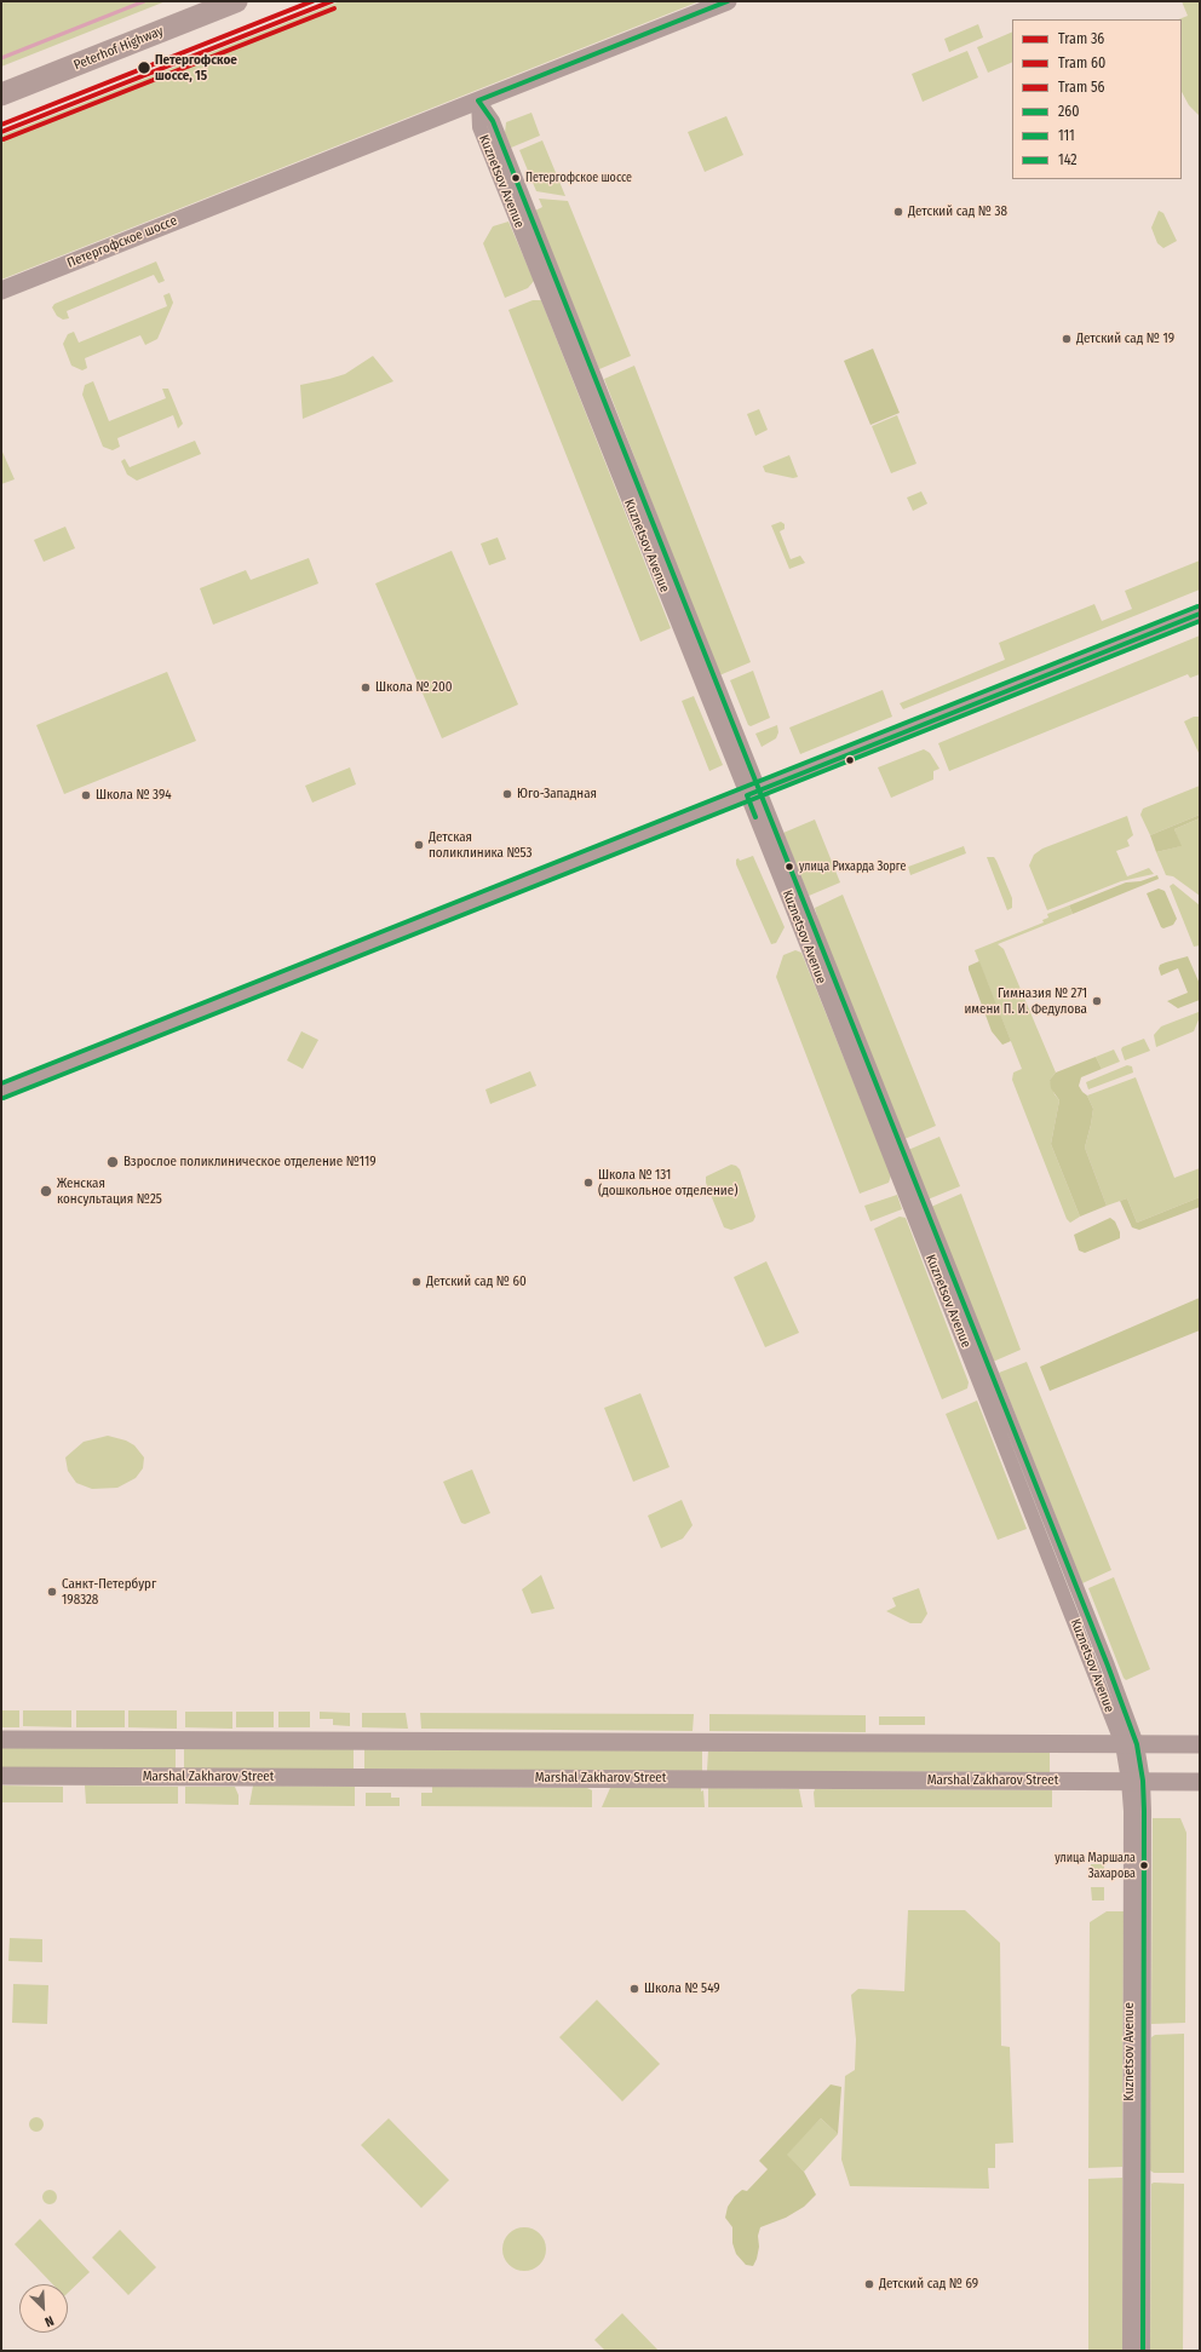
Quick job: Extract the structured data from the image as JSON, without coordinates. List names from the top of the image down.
{
  "streets": {
    "main road": ["Peterhof Highway"],
    "street": ["Kuznetsov Avenue", "Петергофское шоссе", "Marshal Zakharov Street"]
  },
  "crossings": [
    ["Kuznetsov Avenue", "Петергофское шоссе"],
    ["Kuznetsov Avenue", "Marshal Zakharov Street"]
  ],
  "places": [
    "Петергофское шоссе, 15",
    "Петергофское шоссе",
    "Детский сад № 38",
    "Детский сад № 19",
    "Школа № 200",
    "Юго-Западная",
    "Школа № 394",
    "Детская поликлиника №53",
    "улица Рихарда Зорге",
    "Гимназия № 271 имени П. И. Федулова",
    "Взрослое поликлиническое отделение №119",
    "Школа № 131 (дошкольное отделение)",
    "Женская консультация №25",
    "Детский сад № 60",
    "Санкт-Петербург 198328",
    "улица Маршала Захарова",
    "Школа № 549",
    "Детский сад № 69"
  ],
  "lines": [
    "tram line 36",
    "tram line 56",
    "transit line 260",
    "tram line 60",
    "transit line 142",
    "transit line 111"
  ],
  "legend": [
    "Tram 36",
    "Tram 60",
    "Tram 56",
    "260",
    "111",
    "142"
  ],
  "north": "bottom right"
}
